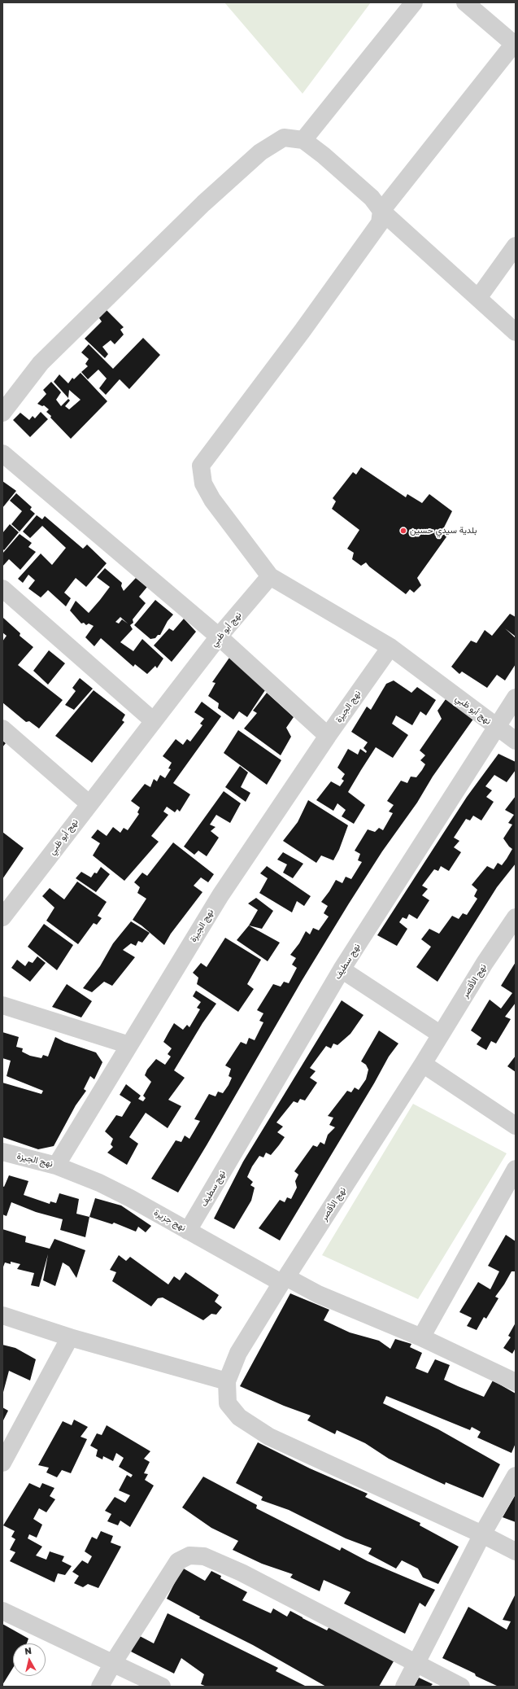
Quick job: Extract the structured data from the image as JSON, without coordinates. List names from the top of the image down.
{
  "streets": {
    "street": [
      "نهج أبو ظبي",
      "نهج الجيزة",
      "نهج سطيف",
      "نهج الأقصر",
      "نهج جزيرة"
    ]
  },
  "crossings": [
    ["نهج أبو ظبي", "نهج الجيزة"],
    ["نهج أبو ظبي", "نهج سطيف"],
    ["نهج الجيزة", "نهج جزيرة"],
    ["نهج سطيف", "نهج جزيرة"],
    ["نهج الأقصر", "نهج جزيرة"]
  ],
  "places": ["بلدية سيدي حسين"],
  "north": "top"
}
